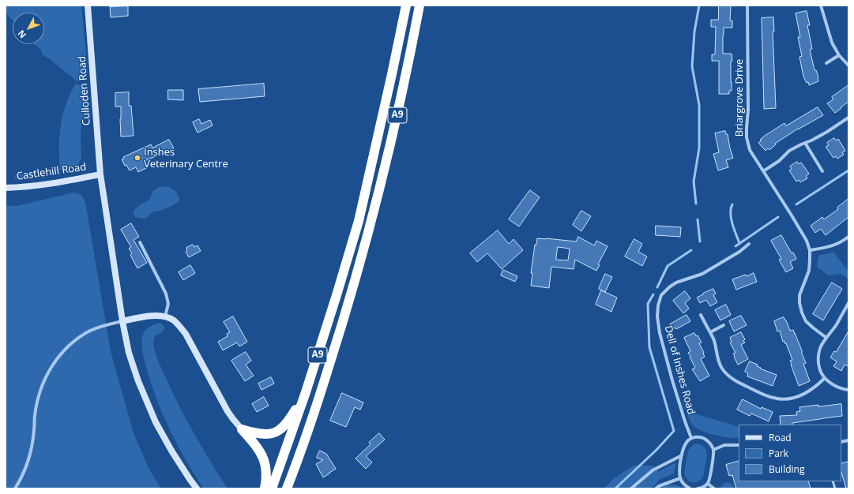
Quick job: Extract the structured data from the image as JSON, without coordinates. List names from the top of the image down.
{
  "streets": {
    "highway": ["A9"],
    "main road": ["Culloden Road", "Castlehill Road"],
    "street": ["Briargrove Drive", "Dell of Inshes Road"]
  },
  "crossings": [
    ["Culloden Road", "Castlehill Road"]
  ],
  "places": ["Inshes Veterinary Centre"],
  "legend": ["Road", "Park", "Building"],
  "north": "bottom left"
}
